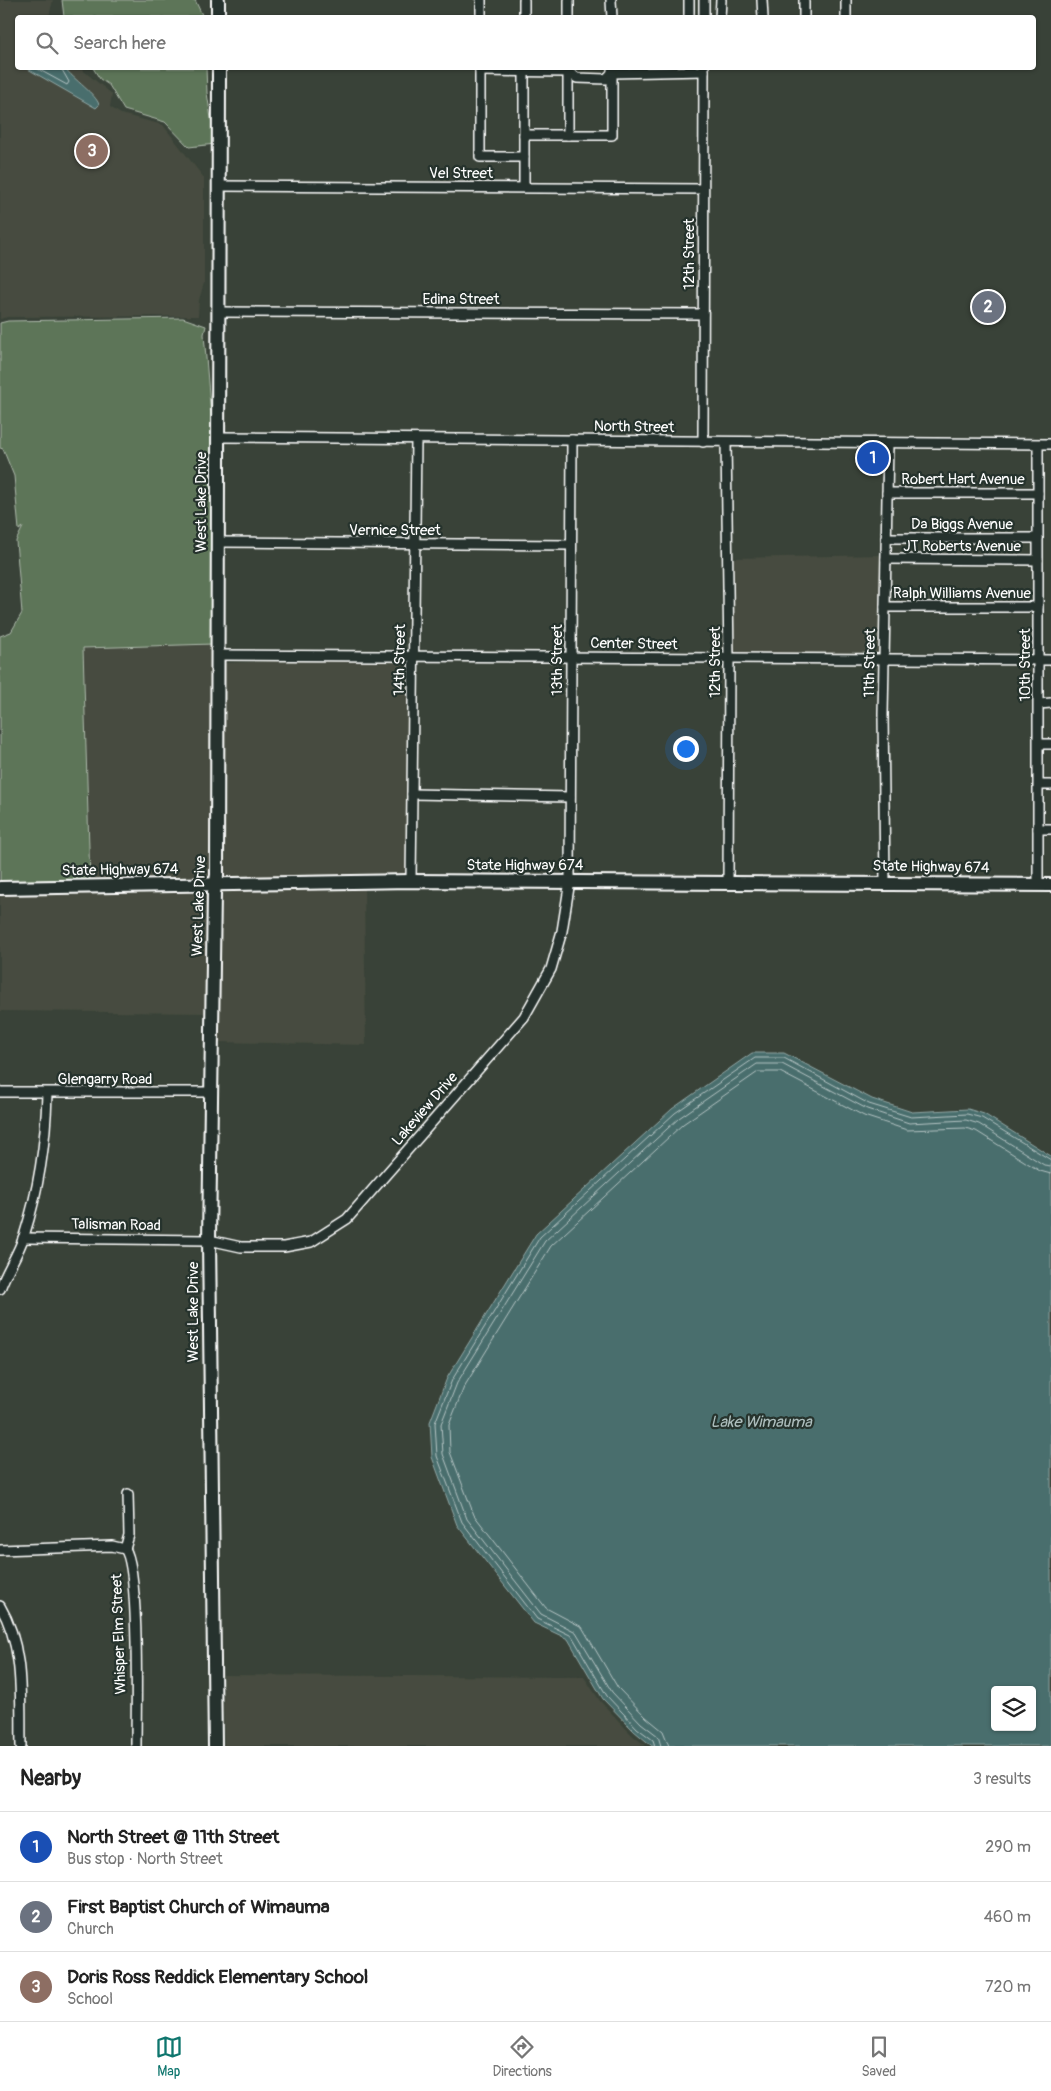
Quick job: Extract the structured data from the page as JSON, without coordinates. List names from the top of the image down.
{
  "streets": {
    "street": [
      "Vel Street",
      "12th Street",
      "Edina Street",
      "North Street",
      "Robert Hart Avenue",
      "West Lake Drive",
      "Da Biggs Avenue",
      "Vernice Street",
      "JT Roberts Avenue",
      "Ralph Williams Avenue",
      "Center Street",
      "14th Street",
      "13th Street",
      "11th Street",
      "10th Street",
      "State Highway 674",
      "Glengarry Road",
      "Lakeview Drive",
      "Talisman Road",
      "Whisper Elm Street"
    ]
  },
  "crossings": [
    ["Vel Street", "12th Street"],
    ["Vel Street", "West Lake Drive"],
    ["12th Street", "Edina Street"],
    ["12th Street", "North Street"],
    ["12th Street", "Center Street"],
    ["12th Street", "State Highway 674"],
    ["Edina Street", "West Lake Drive"],
    ["North Street", "West Lake Drive"],
    ["North Street", "14th Street"],
    ["North Street", "13th Street"],
    ["North Street", "11th Street"],
    ["North Street", "10th Street"],
    ["Robert Hart Avenue", "11th Street"],
    ["Robert Hart Avenue", "10th Street"],
    ["West Lake Drive", "Vernice Street"],
    ["West Lake Drive", "Center Street"],
    ["West Lake Drive", "State Highway 674"],
    ["West Lake Drive", "Glengarry Road"],
    ["West Lake Drive", "Lakeview Drive"],
    ["West Lake Drive", "Talisman Road"],
    ["Da Biggs Avenue", "11th Street"],
    ["Da Biggs Avenue", "10th Street"],
    ["Vernice Street", "14th Street"],
    ["Vernice Street", "13th Street"],
    ["JT Roberts Avenue", "11th Street"],
    ["JT Roberts Avenue", "10th Street"],
    ["Ralph Williams Avenue", "11th Street"],
    ["Ralph Williams Avenue", "10th Street"],
    ["Center Street", "14th Street"],
    ["Center Street", "13th Street"],
    ["Center Street", "11th Street"],
    ["Center Street", "10th Street"],
    ["14th Street", "State Highway 674"],
    ["13th Street", "State Highway 674"],
    ["13th Street", "Lakeview Drive"],
    ["11th Street", "State Highway 674"],
    ["10th Street", "State Highway 674"],
    ["State Highway 674", "Lakeview Drive"],
    ["Lakeview Drive", "Talisman Road"]
  ],
  "water": ["Lake Wimauma"],
  "page": {
    "search": "Search here",
    "pins": ["3", "2", "1"],
    "heading": ["Nearby", "3 results"],
    "list": [
      {
        "mark": "1",
        "name": "North Street @ 11th Street",
        "note": "Bus stop · North Street",
        "value": "290 m"
      },
      {
        "mark": "2",
        "name": "First Baptist Church of Wimauma",
        "note": "Church",
        "value": "460 m"
      },
      {
        "mark": "3",
        "name": "Doris Ross Reddick Elementary School",
        "note": "School",
        "value": "720 m"
      }
    ],
    "nav": ["Map", "Directions", "Saved"]
  }
}
